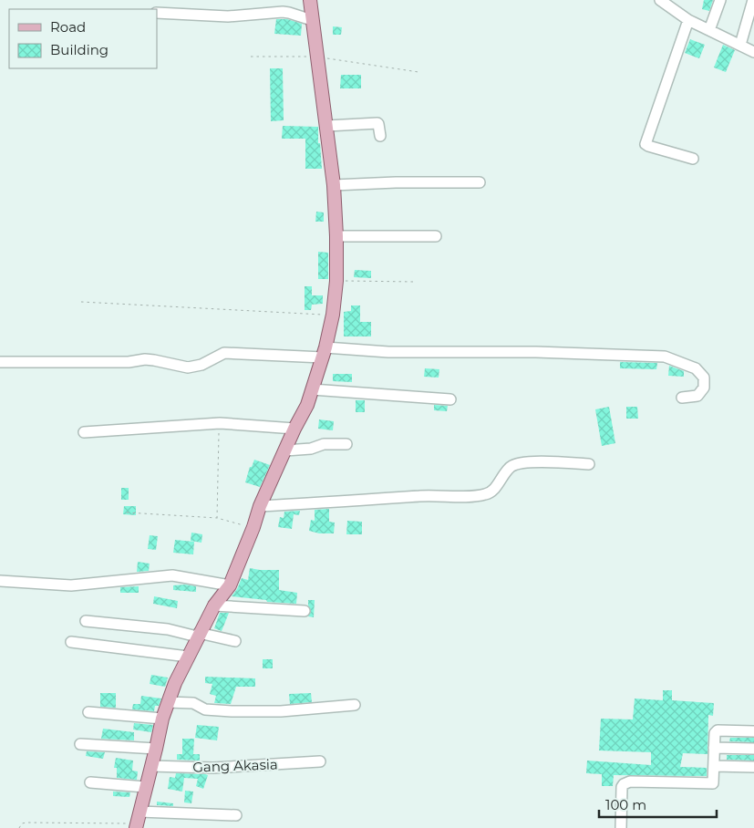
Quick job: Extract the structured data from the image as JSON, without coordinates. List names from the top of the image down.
{
  "streets": {
    "street": ["Gang Akasia"]
  },
  "legend": ["Road", "Building"],
  "scale_bar": "100 m"
}
